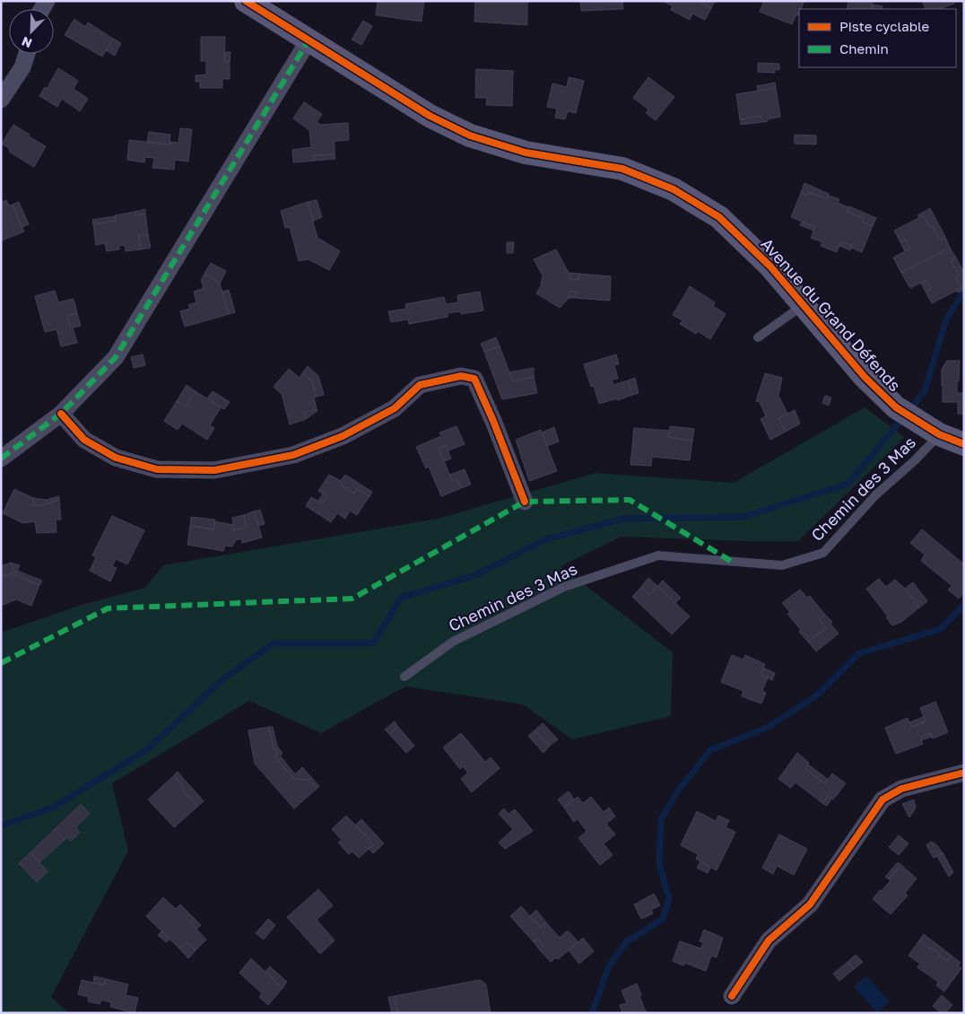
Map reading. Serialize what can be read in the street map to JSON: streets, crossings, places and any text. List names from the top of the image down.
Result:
{
  "streets": {
    "street": ["Avenue du Grand Défends"],
    "lane": ["Chemin des 3 Mas"]
  },
  "crossings": [
    ["Avenue du Grand Défends", "Chemin des 3 Mas"]
  ],
  "legend": ["Piste cyclable", "Chemin"],
  "north": "bottom left"
}
